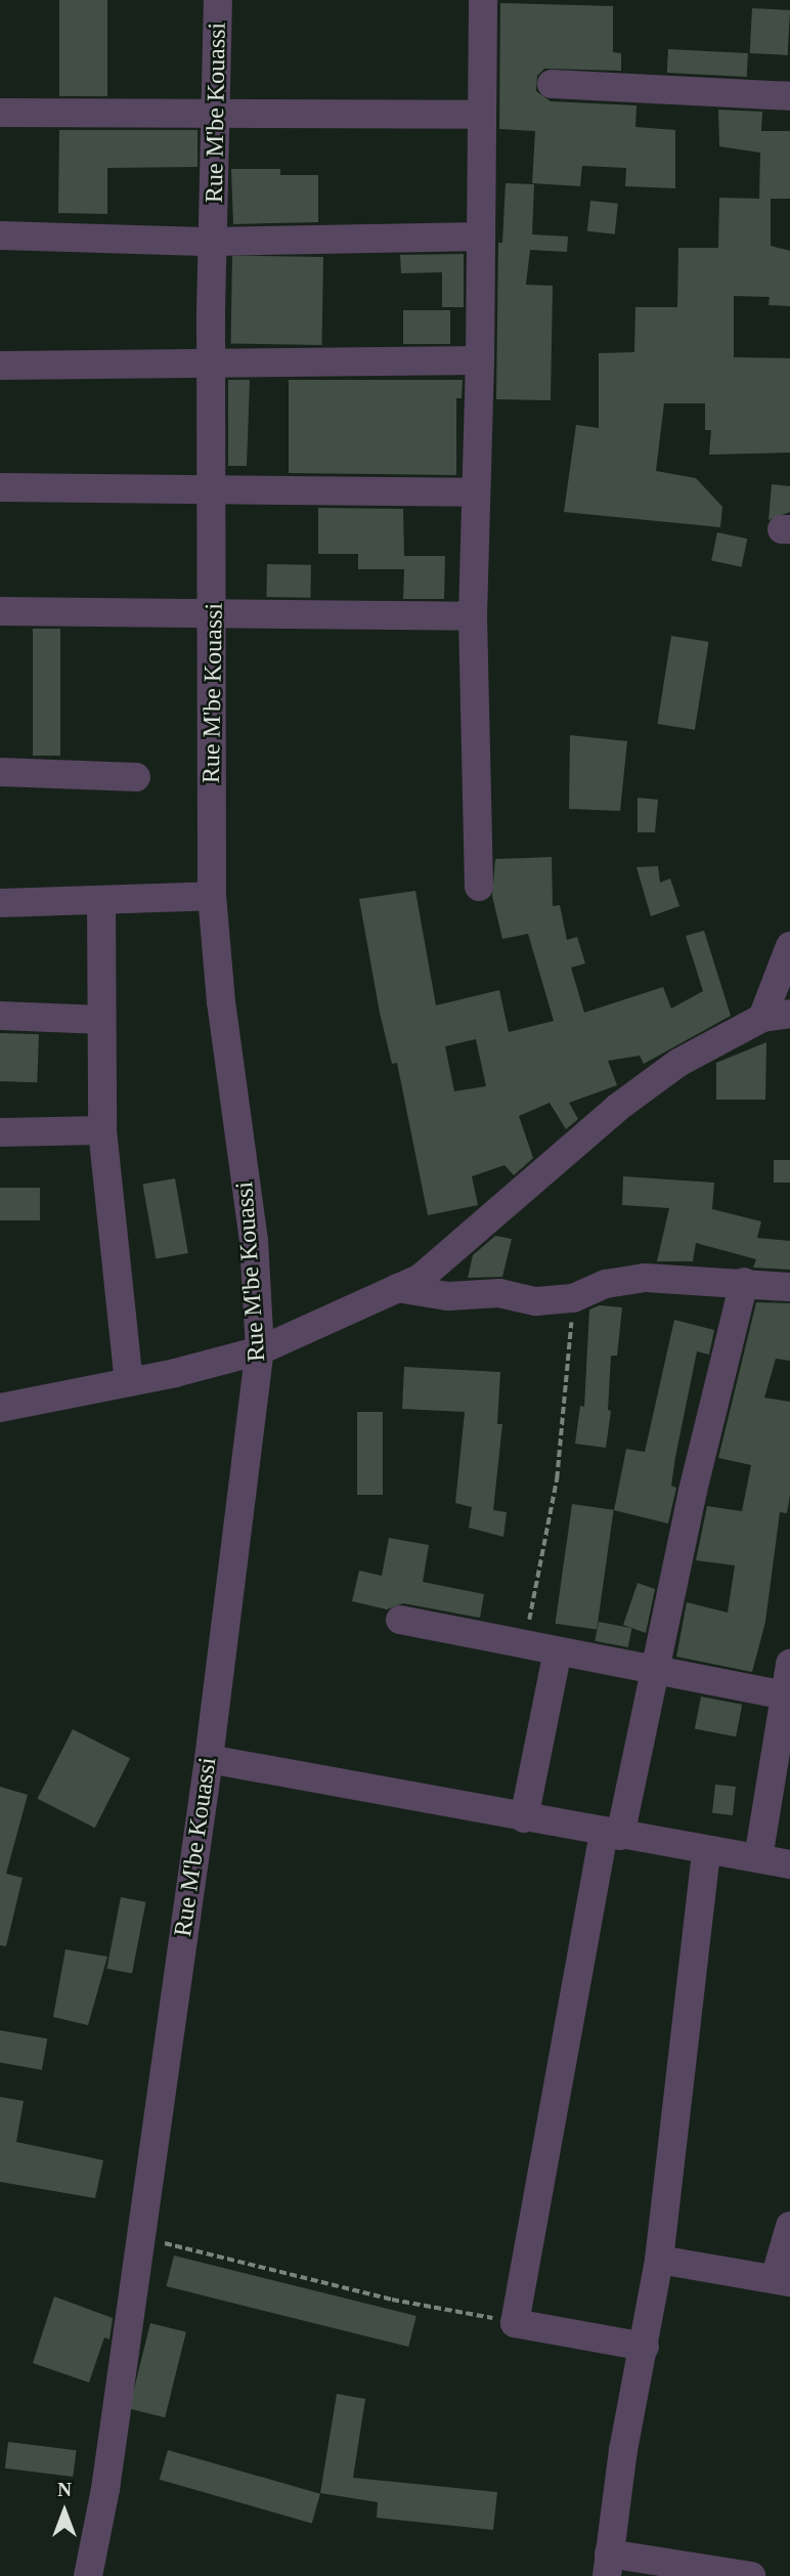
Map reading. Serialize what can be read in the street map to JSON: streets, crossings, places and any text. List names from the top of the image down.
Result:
{
  "streets": {
    "street": ["Rue M'be Kouassi"]
  },
  "north": "top"
}
